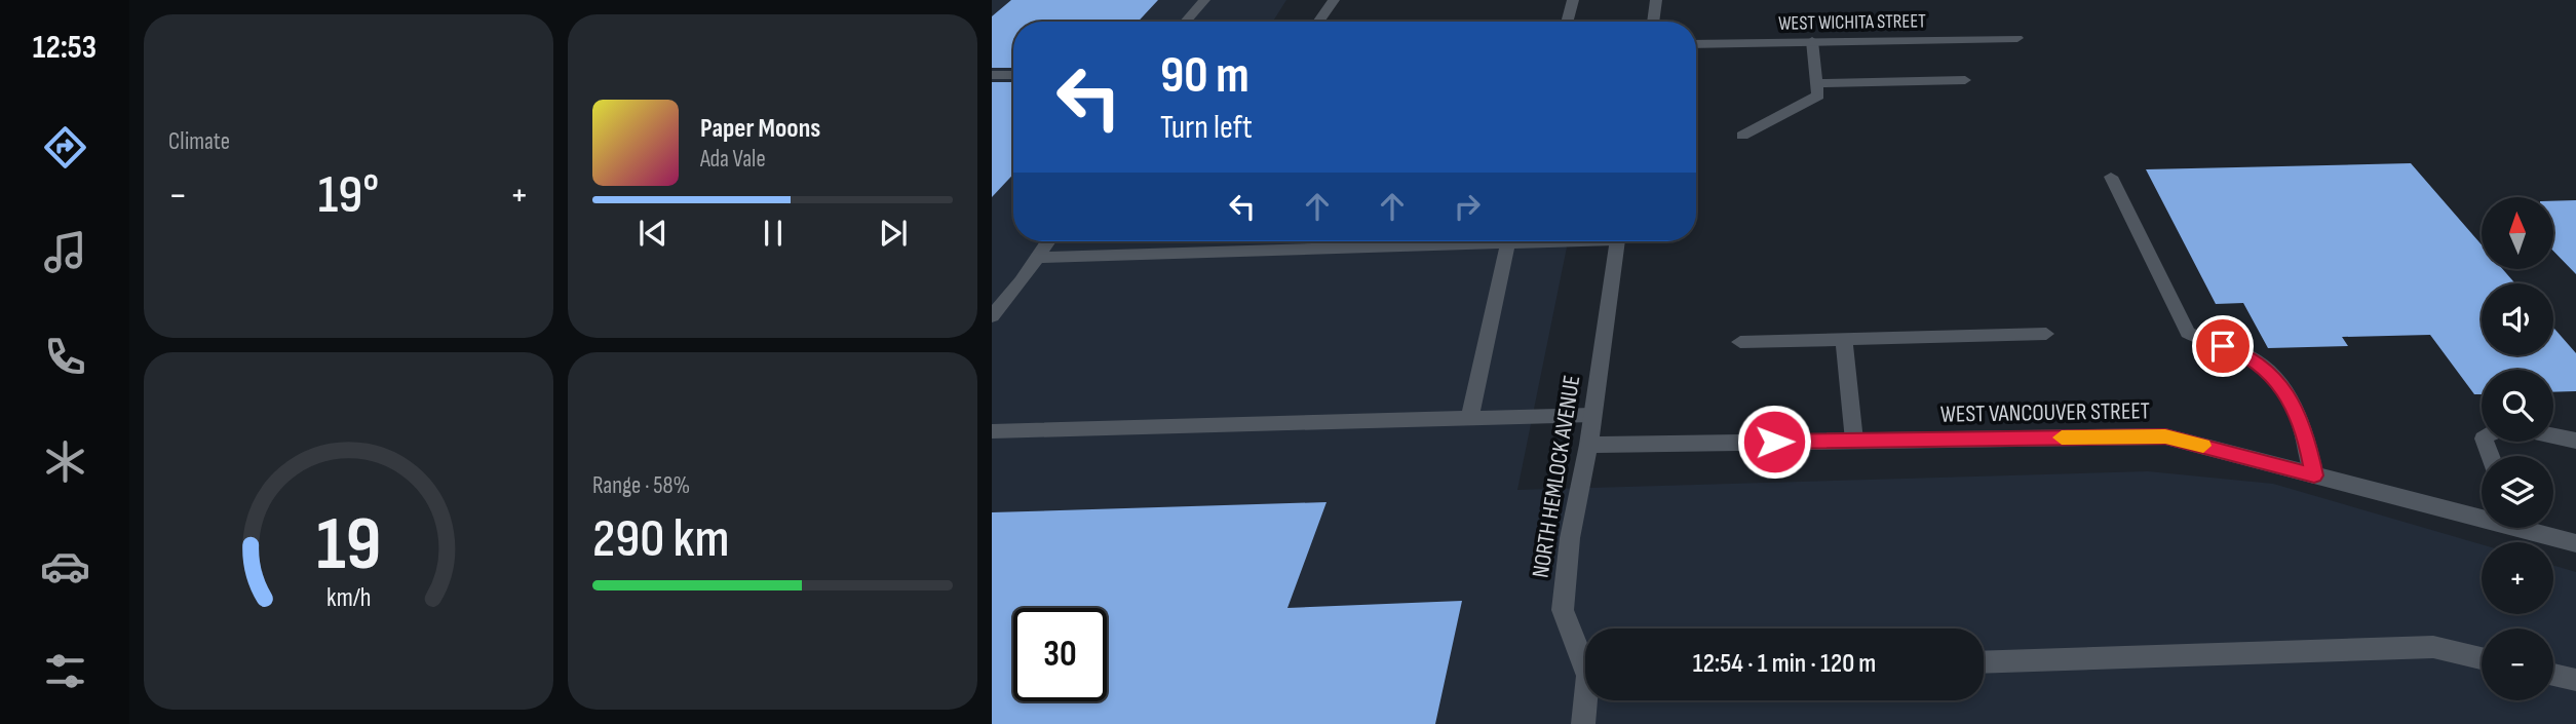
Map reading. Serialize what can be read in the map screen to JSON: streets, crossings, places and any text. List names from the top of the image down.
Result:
{
  "streets": {
    "street": ["WEST WICHITA STREET", "WEST VANCOUVER STREET", "NORTH HEMLOCK AVENUE"]
  },
  "crossings": [
    ["WEST VANCOUVER STREET", "NORTH HEMLOCK AVENUE"]
  ],
  "north": "top",
  "page": {
    "tabs": "12:53",
    "tile": [
      "Climate",
      ["Range · 58%", "290 km"]
    ],
    "turn": ["90 m", "Turn left"],
    "song": ["Paper Moons", "Ada Vale"],
    "heat": ["−", "19°", "+"],
    "map_buttons": ["+", "−"],
    "limit": "30",
    "trip": "12:54 · 1 min · 120 m",
    "gauge": ["19", "km/h"]
  }
}
